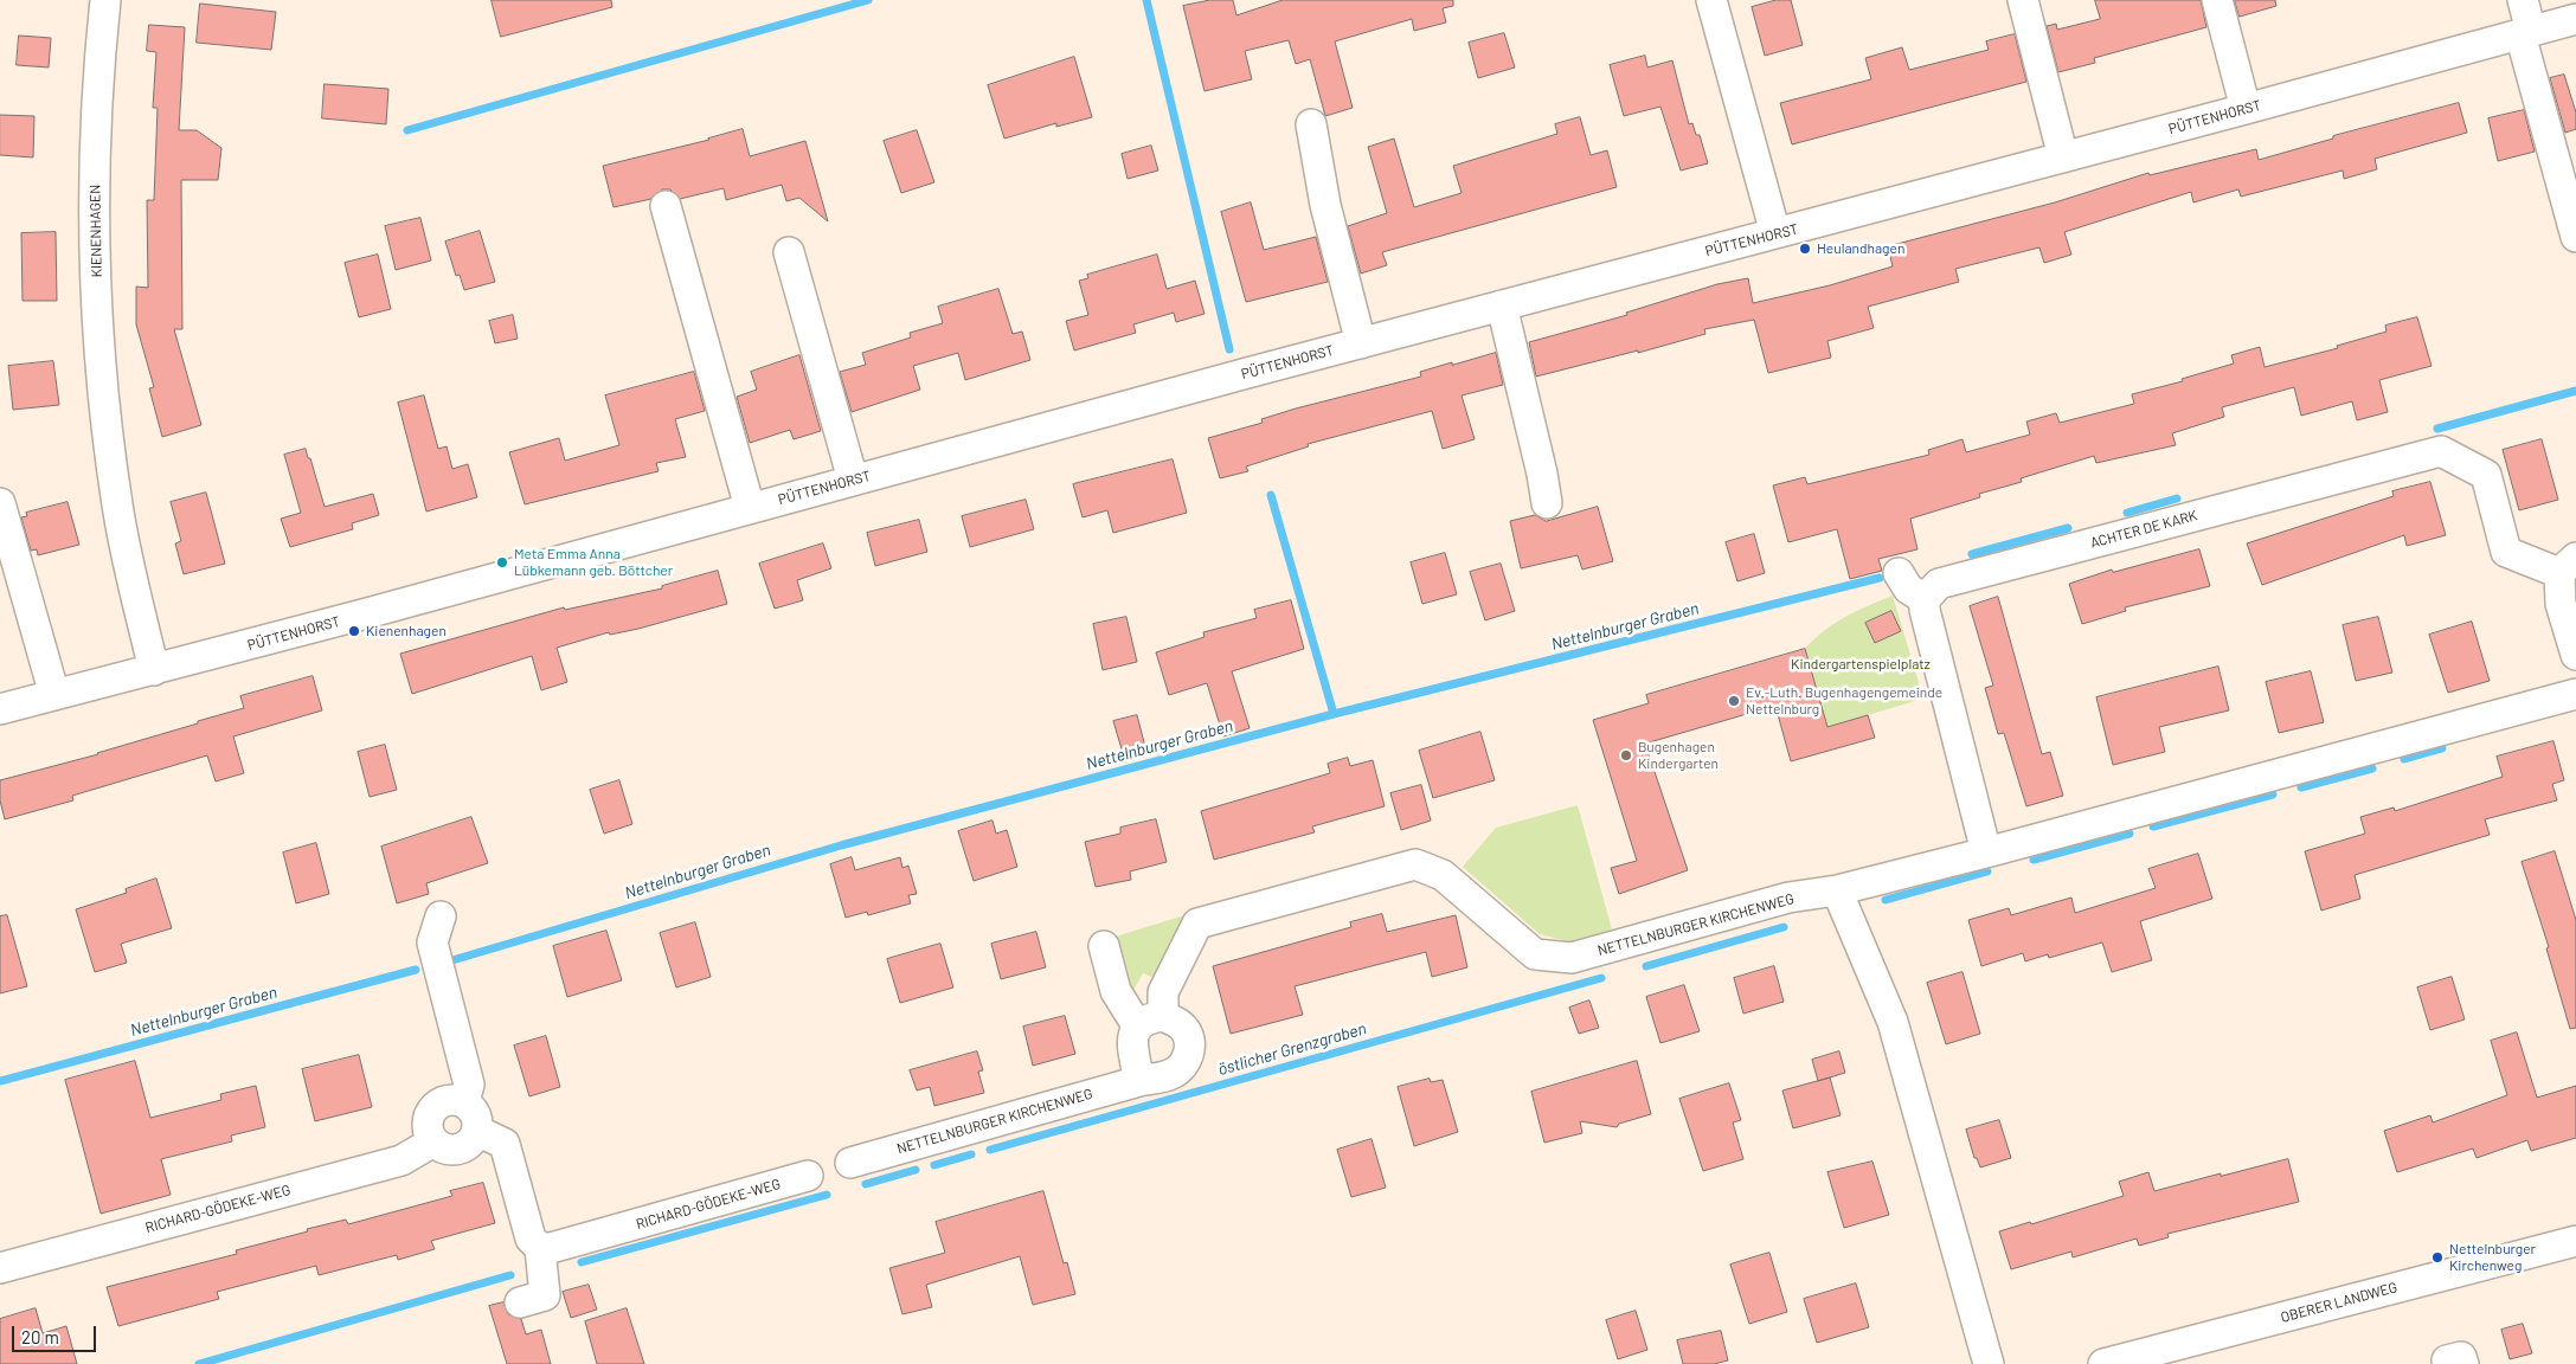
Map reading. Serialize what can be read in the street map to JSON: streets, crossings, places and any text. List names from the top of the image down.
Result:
{
  "streets": {
    "street": [
      "PÜTTENHORST",
      "KIENENHAGEN",
      "ACHTER DE KARK",
      "NETTELNBURGER KIRCHENWEG",
      "RICHARD-GÖDEKE-WEG",
      "OBERER LANDWEG"
    ]
  },
  "crossings": [
    ["PÜTTENHORST", "KIENENHAGEN"]
  ],
  "water": ["Nettelnburger Graben", "östlicher Grenzgraben"],
  "parks": ["Kindergartenspielplatz"],
  "places": [
    "Heulandhagen",
    "Meta Emma Anna Lübkemann geb. Böttcher",
    "Kienenhagen",
    "Ev.-Luth. Bugenhagengemeinde Nettelnburg",
    "Bugenhagen Kindergarten",
    "Nettelnburger Kirchenweg"
  ],
  "scale_bar": "20 m"
}
